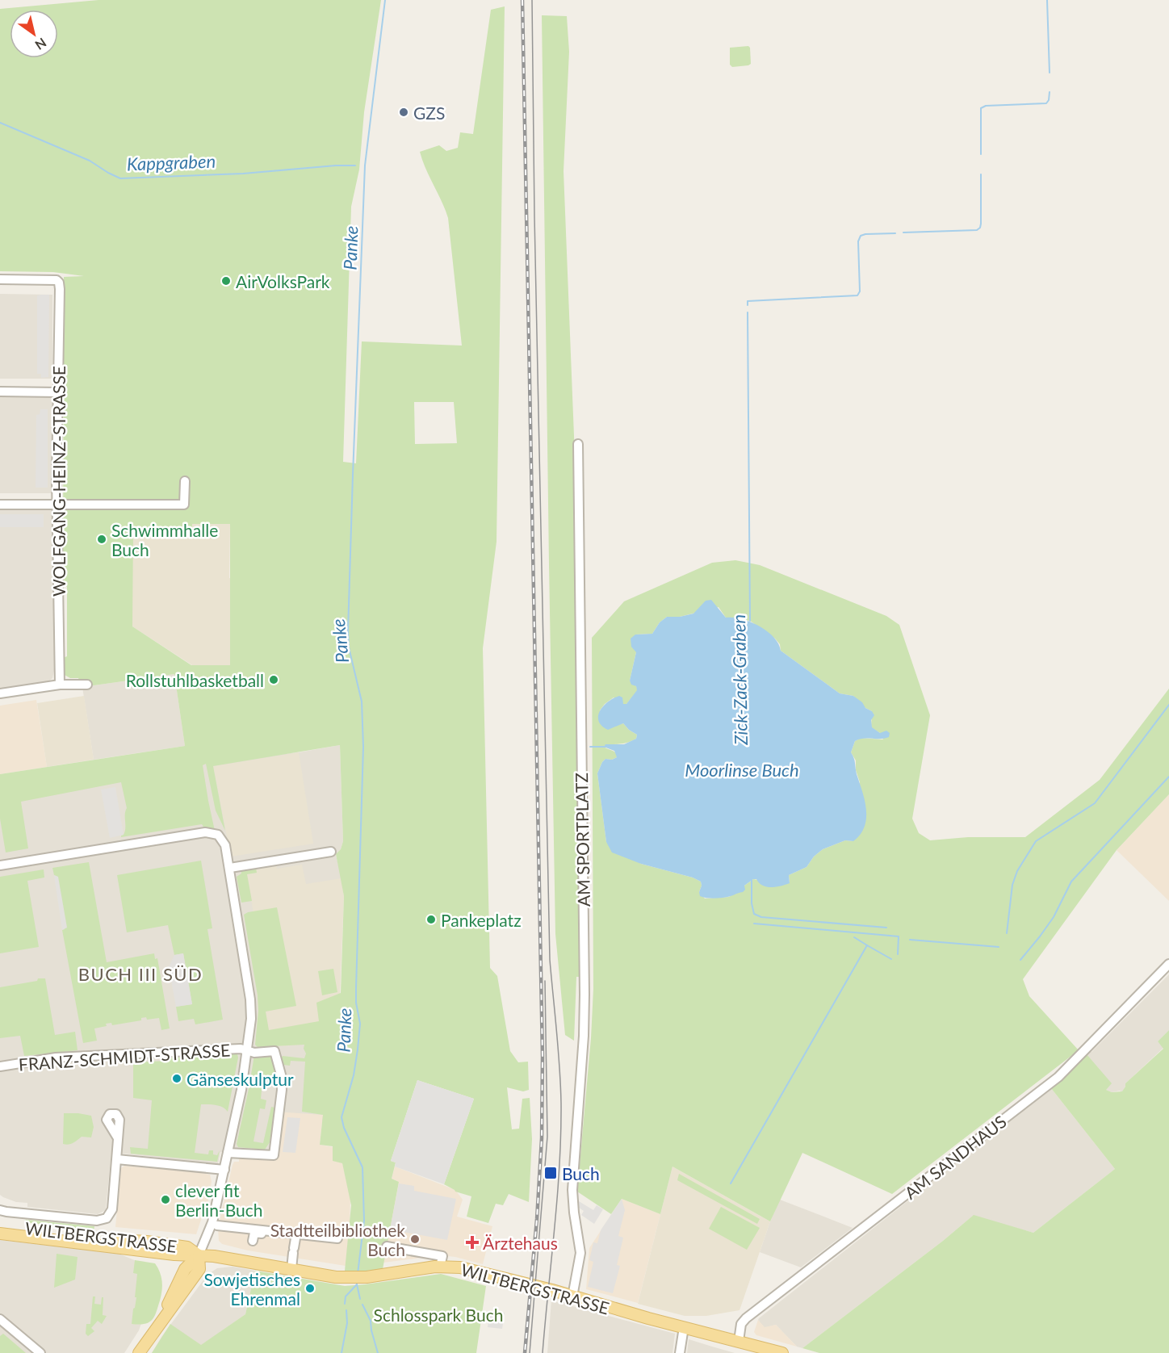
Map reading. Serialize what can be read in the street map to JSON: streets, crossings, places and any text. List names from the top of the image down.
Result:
{
  "streets": {
    "main road": ["WILTBERGSTRASSE"],
    "street": [
      "WOLFGANG-HEINZ-STRASSE",
      "AM SPORTPLATZ",
      "FRANZ-SCHMIDT-STRASSE",
      "AM SANDHAUS"
    ]
  },
  "crossings": [
    ["AM SPORTPLATZ", "WILTBERGSTRASSE"],
    ["AM SANDHAUS", "WILTBERGSTRASSE"]
  ],
  "districts": ["BUCH III SÜD"],
  "water": [
    "Kappgraben",
    "Panke",
    "Zick-Zack-Graben",
    "Moorlinse Buch"
  ],
  "parks": ["Schlosspark Buch"],
  "places": {
    "other": [
      "GZS",
      "AirVolksPark",
      "Schwimmhalle Buch",
      "Rollstuhlbasketball",
      "Pankeplatz",
      "Gänseskulptur",
      "clever fit Berlin-Buch",
      "Stadtteilbibliothek Buch",
      "Sowjetisches Ehrenmal"
    ],
    "transit": ["Buch"],
    "health": ["Ärztehaus"]
  },
  "north": "bottom right"
}
